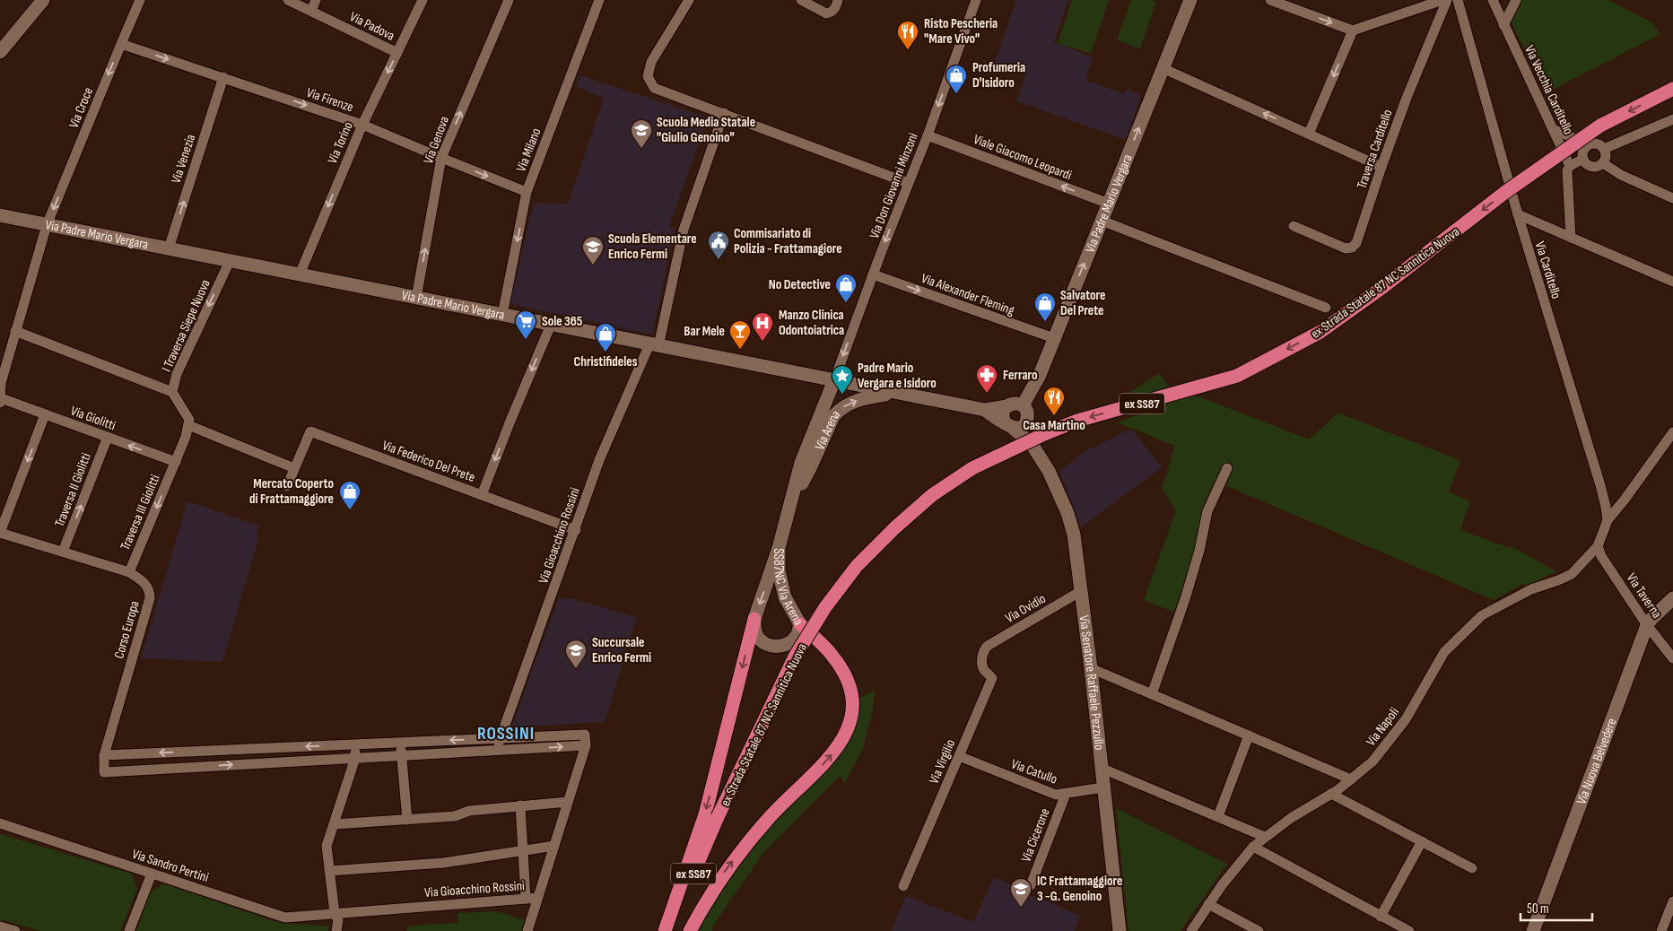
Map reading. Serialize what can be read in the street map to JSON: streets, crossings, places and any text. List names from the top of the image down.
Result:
{
  "streets": {
    "highway": ["ex Strada Statale 87 NC Sannitica Nuova", "ex SS87"],
    "street": [
      "Via Padova",
      "Via Vecchia Carditello",
      "Via Firenze",
      "Via Croce",
      "Via Genova",
      "Via Torino",
      "Traversa Carditello",
      "Via Milano",
      "Viale Giacomo Leopardi",
      "Via Venezia",
      "Via Don Giovanni Minzoni",
      "Via Padre Mario Vergara",
      "Via Carditello",
      "Via Alexander Fleming",
      "I Traversa Siepe Nuova",
      "Via Giolitti",
      "Via Arena",
      "Via Federico Del Prete",
      "Traversa II Giolitti",
      "Traversa III Giolitti",
      "Via Gioacchino Rossini",
      "SS87NC Via Arena",
      "Via Taverna",
      "Via Ovidio",
      "Corso Europa",
      "Via Senatore Raffaele Pezzullo",
      "Via Napoli",
      "Via Nuova Belvedere",
      "Via Virgilio",
      "Via Catullo",
      "Via Cicerone",
      "Via Sandro Pertini"
    ]
  },
  "crossings": [
    ["Via Padova", "Via Torino"],
    ["Via Firenze", "Via Croce"],
    ["Via Firenze", "Via Genova"],
    ["Via Firenze", "Via Torino"],
    ["Via Firenze", "Via Milano"],
    ["Via Firenze", "Via Venezia"],
    ["Via Croce", "Via Padre Mario Vergara"],
    ["Via Croce", "Via Giolitti"],
    ["Via Genova", "Via Padre Mario Vergara"],
    ["Via Torino", "Via Padre Mario Vergara"],
    ["Via Milano", "Via Padre Mario Vergara"],
    ["Viale Giacomo Leopardi", "Via Don Giovanni Minzoni"],
    ["Viale Giacomo Leopardi", "Via Padre Mario Vergara"],
    ["Via Venezia", "Via Padre Mario Vergara"],
    ["Via Don Giovanni Minzoni", "Via Padre Mario Vergara"],
    ["Via Don Giovanni Minzoni", "Via Alexander Fleming"],
    ["Via Don Giovanni Minzoni", "Via Arena"],
    ["Via Padre Mario Vergara", "Via Alexander Fleming"],
    ["Via Padre Mario Vergara", "I Traversa Siepe Nuova"],
    ["Via Padre Mario Vergara", "Via Arena"],
    ["Via Padre Mario Vergara", "Via Gioacchino Rossini"],
    ["Via Padre Mario Vergara", "Via Senatore Raffaele Pezzullo"],
    ["Via Giolitti", "Traversa II Giolitti"],
    ["Via Giolitti", "Traversa III Giolitti"],
    ["Via Arena", "SS87NC Via Arena"],
    ["Via Federico Del Prete", "Via Gioacchino Rossini"],
    ["Traversa II Giolitti", "Corso Europa"],
    ["Traversa III Giolitti", "Corso Europa"],
    ["Via Gioacchino Rossini", "Via Sandro Pertini"],
    ["Via Taverna", "Via Napoli"],
    ["Via Taverna", "Via Nuova Belvedere"],
    ["Via Ovidio", "Via Senatore Raffaele Pezzullo"],
    ["Via Ovidio", "Via Virgilio"],
    ["Via Senatore Raffaele Pezzullo", "Via Catullo"],
    ["Via Virgilio", "Via Catullo"],
    ["Via Catullo", "Via Cicerone"]
  ],
  "one_way": [
    "Via Firenze",
    "Via Croce",
    "Via Genova",
    "Via Torino",
    "Via Milano",
    "Viale Giacomo Leopardi",
    "Via Venezia",
    "Via Don Giovanni Minzoni",
    "ex Strada Statale 87 NC Sannitica Nuova",
    "Via Alexander Fleming",
    "I Traversa Siepe Nuova",
    "Traversa III Giolitti"
  ],
  "districts": ["ROSSINI"],
  "places": {
    "restaurant": ["Risto Pescheria \"Mare Vivo\"", "Casa Martino"],
    "shop": [
      "Profumeria D'Isidoro",
      "No Detective",
      "Salvatore Del Prete",
      "Christifideles",
      "Mercato Coperto di Frattamaggiore"
    ],
    "school or university": [
      "Scuola Media Statale \"Giulio Genoino\"",
      "Scuola Elementare Enrico Fermi",
      "Succursale Enrico Fermi",
      "IC Frattamaggiore 3 -G. Genoino"
    ],
    "public building": ["Commisariato di Polizia - Frattamagiore"],
    "supermarket": ["Sole 365"],
    "hospital": ["Manzo Clinica Odontoiatrica"],
    "bar": ["Bar Mele"],
    "pharmacy": ["Ferraro"],
    "place": ["Padre Mario Vergara e Isidoro"]
  },
  "scale_bar": "50 m"
}
